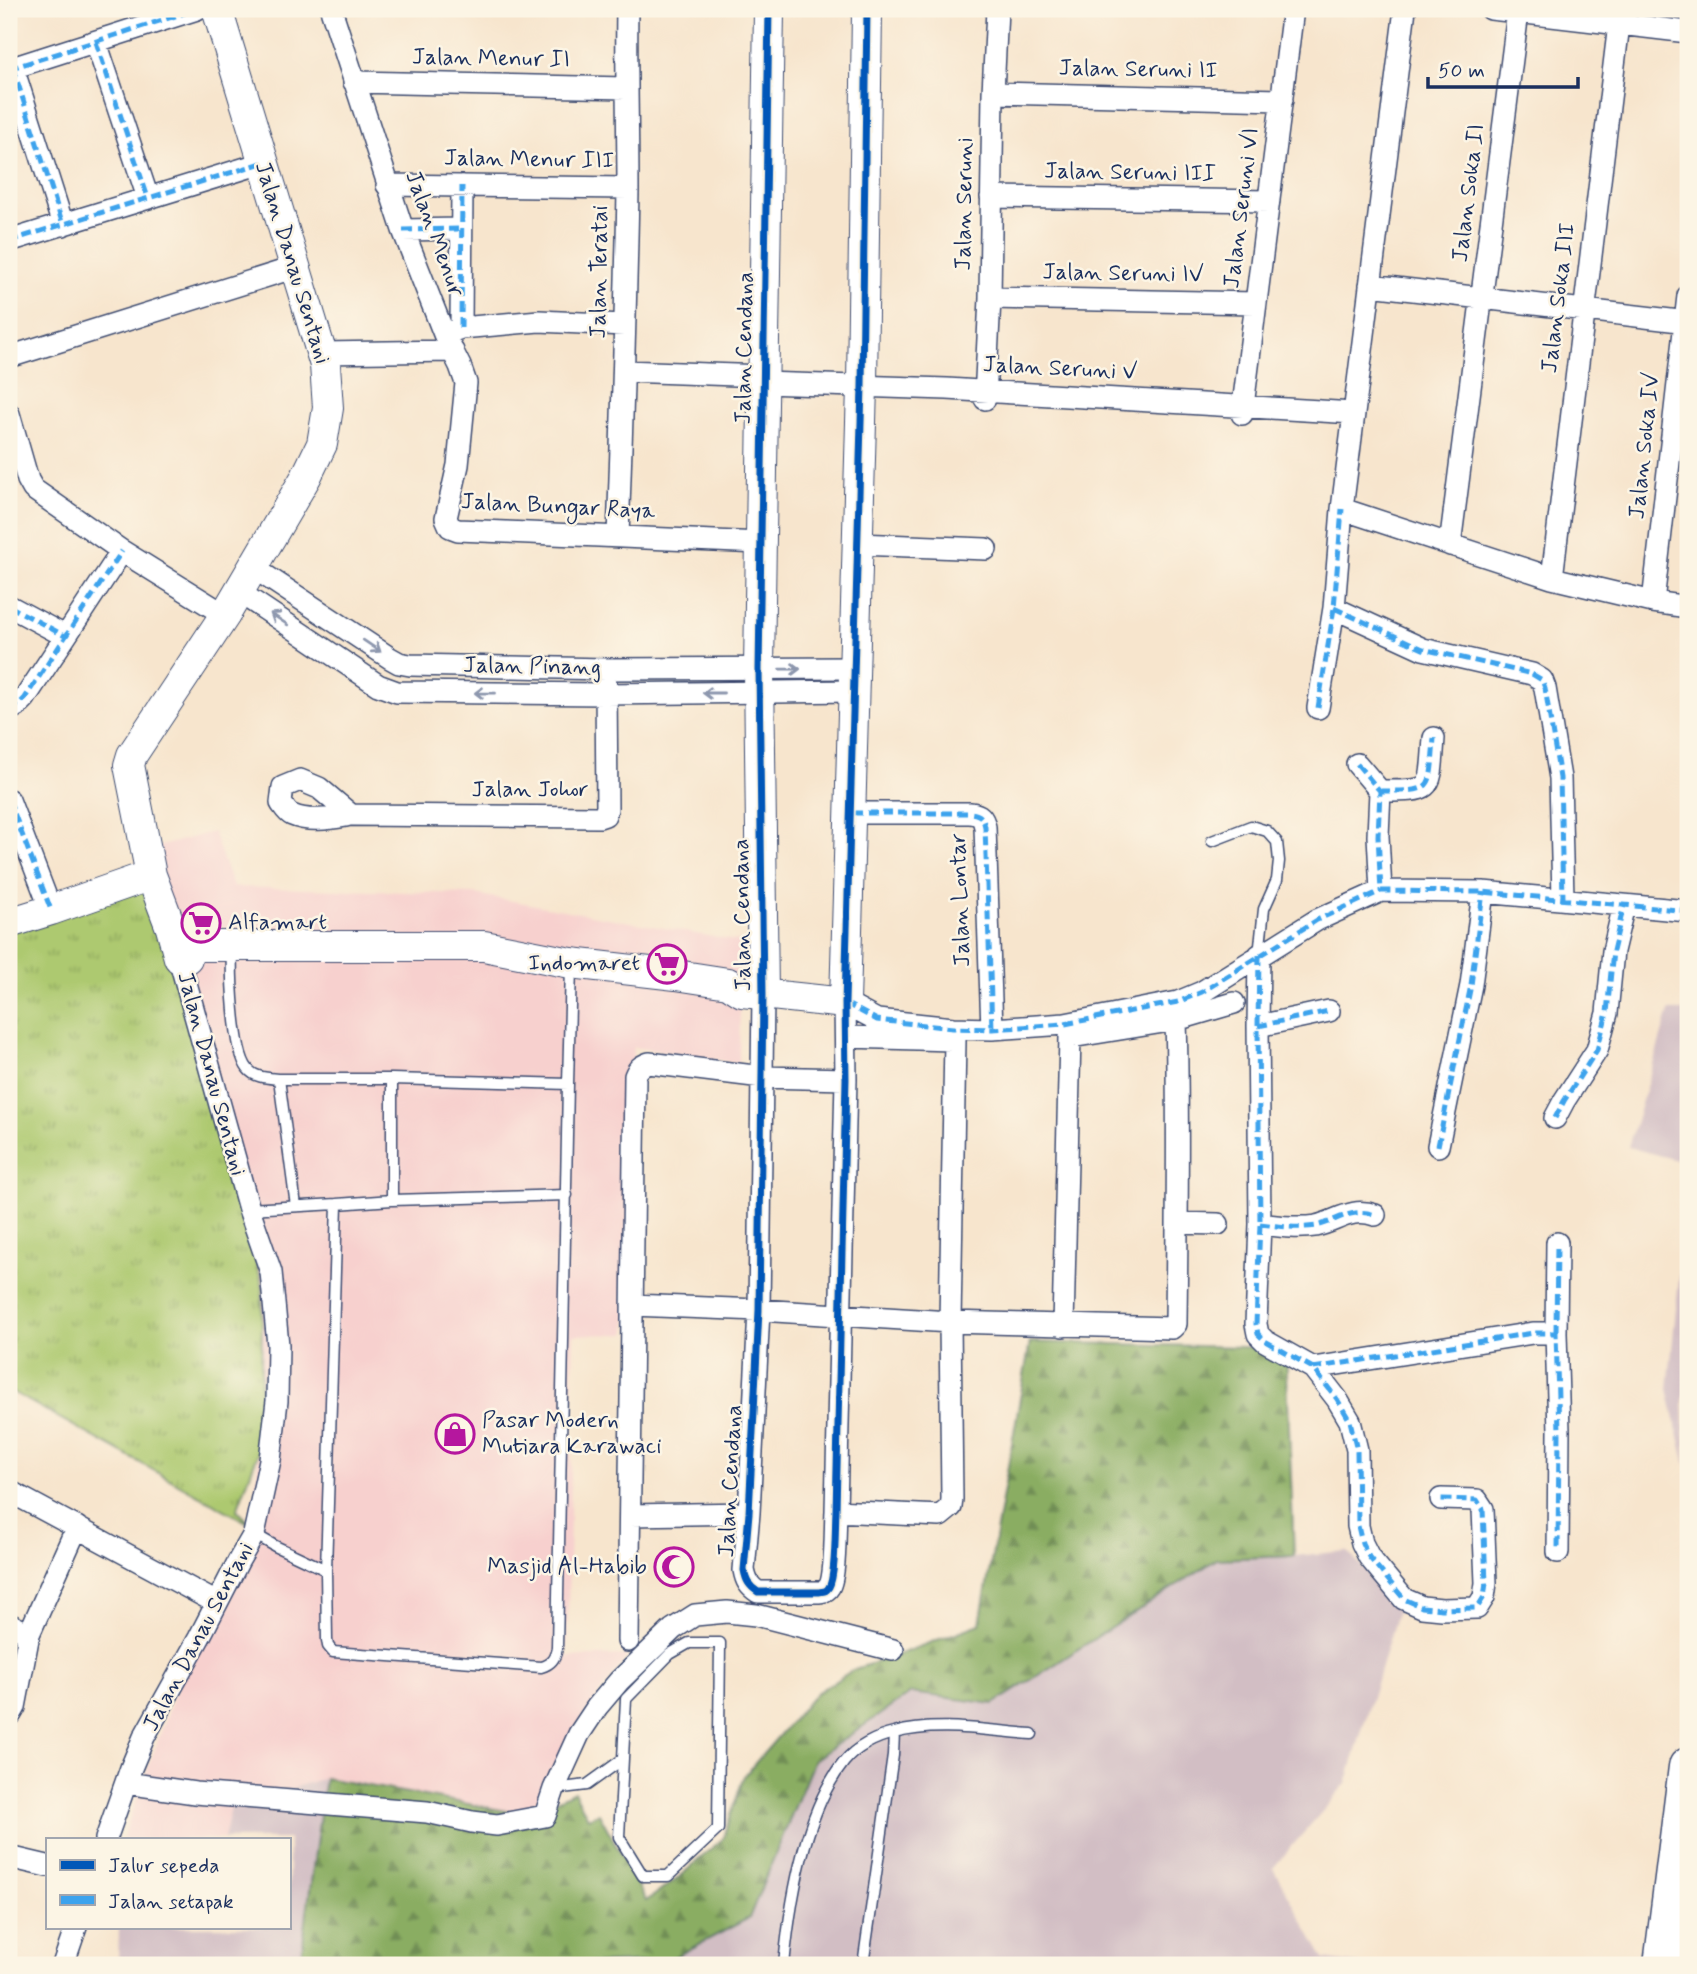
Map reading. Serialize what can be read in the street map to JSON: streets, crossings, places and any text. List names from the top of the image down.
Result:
{
  "streets": {
    "street": [
      "Jalan Menur II",
      "Jalan Seruni II",
      "Jalan Menur III",
      "Jalan Seruni III",
      "Jalan Soka II",
      "Jalan Seruni",
      "Jalan Seruni VI",
      "Jalan Menur",
      "Jalan Danau Sentani",
      "Jalan Teratai",
      "Jalan Seruni IV",
      "Jalan Soka III",
      "Jalan Cendana",
      "Jalan Seruni V",
      "Jalan Soka IV",
      "Jalan Bungar Raya",
      "Jalan Pinang",
      "Jalan Johor",
      "Jalan Lontar"
    ]
  },
  "crossings": [
    ["Jalan Menur II", "Jalan Menur"],
    ["Jalan Menur II", "Jalan Teratai"],
    ["Jalan Seruni II", "Jalan Seruni"],
    ["Jalan Seruni II", "Jalan Seruni VI"],
    ["Jalan Menur III", "Jalan Menur"],
    ["Jalan Menur III", "Jalan Teratai"],
    ["Jalan Seruni III", "Jalan Seruni"],
    ["Jalan Seruni III", "Jalan Seruni VI"],
    ["Jalan Soka II", "Jalan Soka III"],
    ["Jalan Soka II", "Jalan Soka IV"],
    ["Jalan Seruni", "Jalan Seruni IV"],
    ["Jalan Seruni", "Jalan Seruni V"],
    ["Jalan Seruni VI", "Jalan Seruni IV"],
    ["Jalan Seruni VI", "Jalan Seruni V"],
    ["Jalan Menur", "Jalan Bungar Raya"],
    ["Jalan Danau Sentani", "Jalan Pinang"],
    ["Jalan Teratai", "Jalan Seruni V"],
    ["Jalan Teratai", "Jalan Bungar Raya"],
    ["Jalan Cendana", "Jalan Seruni V"],
    ["Jalan Cendana", "Jalan Bungar Raya"],
    ["Jalan Cendana", "Jalan Pinang"],
    ["Jalan Cendana", "Jalan Lontar"],
    ["Jalan Pinang", "Jalan Johor"]
  ],
  "places": {
    "supermarket": ["Alfamart", "Indomaret"],
    "shop": ["Pasar Modern Mutiara Karawaci"],
    "mosque": ["Masjid Al-Habib"]
  },
  "legend": ["Jalur sepeda", "Jalan setapak"],
  "scale_bar": "50 m"
}
